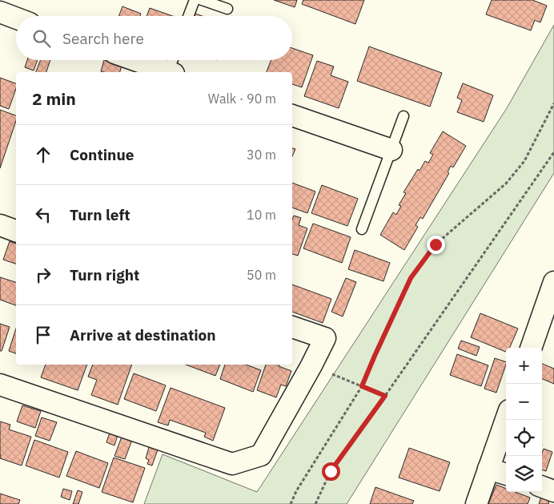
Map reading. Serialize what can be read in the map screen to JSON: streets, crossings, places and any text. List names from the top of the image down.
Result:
{
  "page": {
    "search": "Search here",
    "heading": ["2 min", "Walk · 90 m"],
    "list": [
      ["Continue", "30 m"],
      ["Turn left", "10 m"],
      ["Turn right", "50 m"],
      "Arrive at destination"
    ],
    "map_buttons": ["+", "−"]
  }
}
